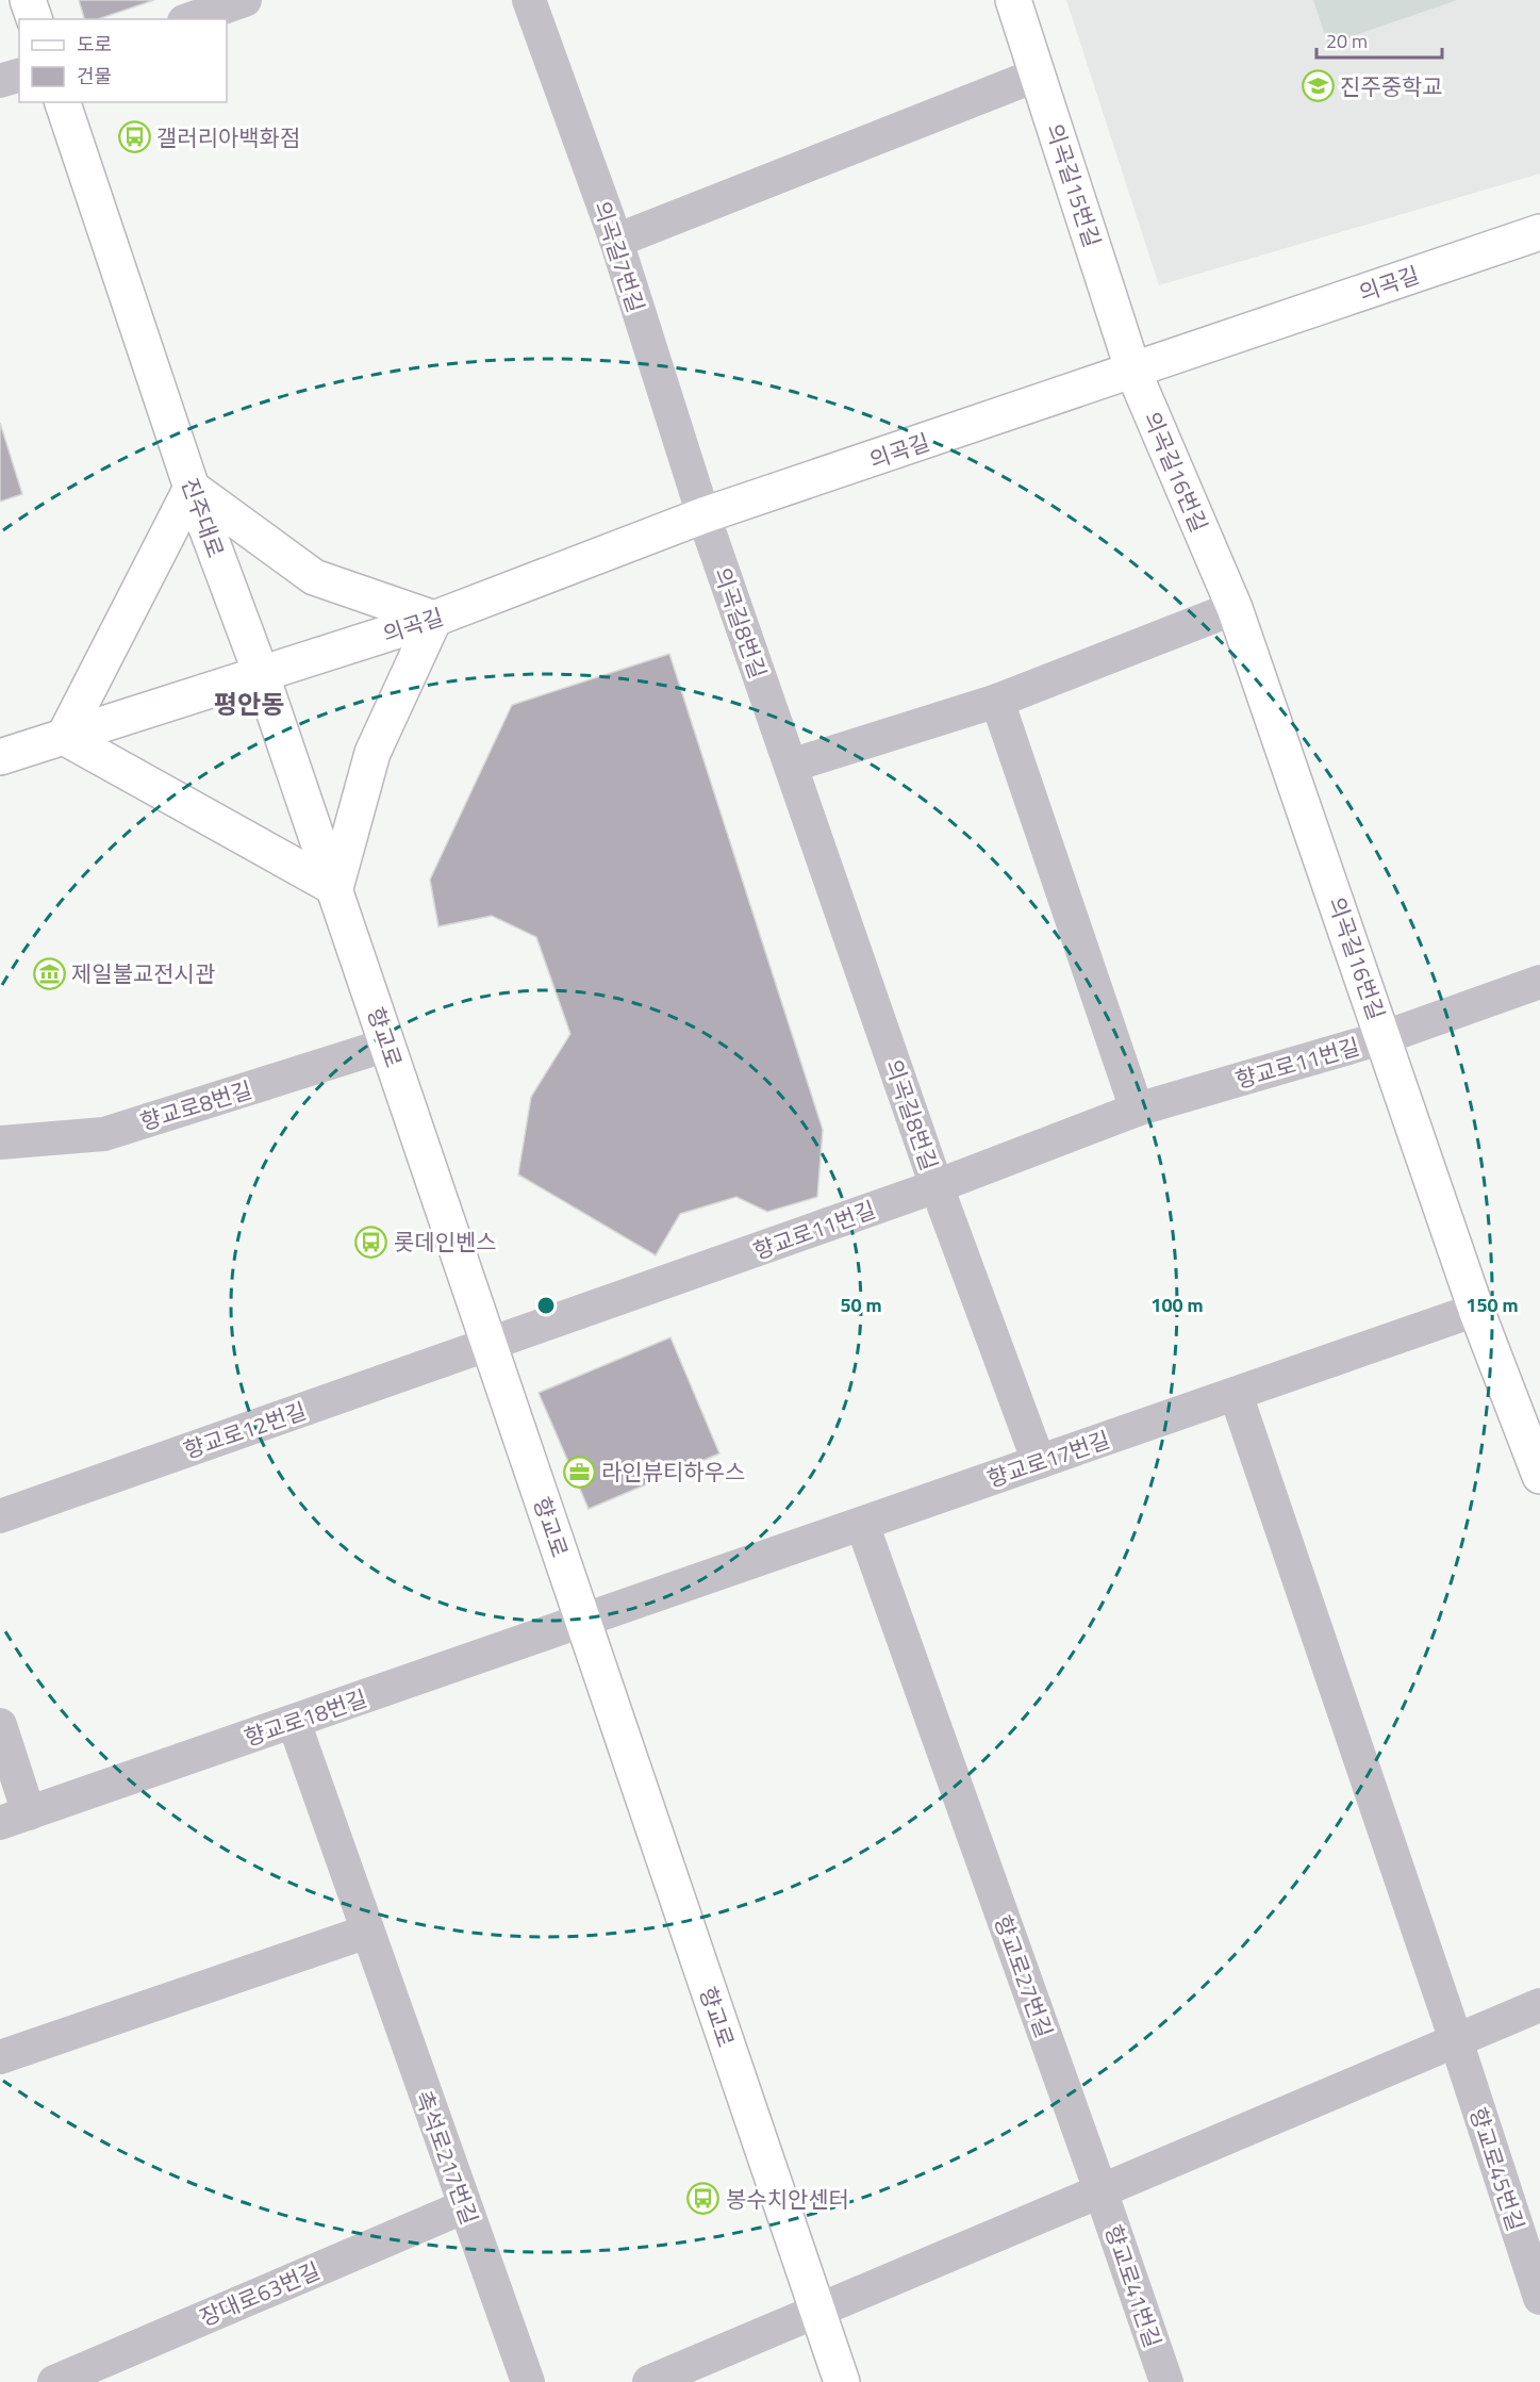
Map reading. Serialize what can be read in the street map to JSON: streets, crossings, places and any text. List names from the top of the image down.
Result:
{
  "streets": {
    "street": [
      "의곡길15번길",
      "의곡길7번길",
      "의곡길",
      "의곡길16번길",
      "진주대로",
      "의곡길8번길",
      "향교로",
      "향교로11번길",
      "향교로8번길",
      "향교로12번길",
      "향교로17번길",
      "향교로18번길",
      "향교로27번길",
      "촉석로217번길",
      "향교로45번길",
      "향교로41번길",
      "장대로63번길"
    ]
  },
  "crossings": [
    ["의곡길15번길", "의곡길"],
    ["의곡길15번길", "의곡길16번길"],
    ["의곡길7번길", "의곡길"],
    ["의곡길7번길", "의곡길8번길"],
    ["의곡길", "의곡길16번길"],
    ["의곡길", "진주대로"],
    ["의곡길", "의곡길8번길"],
    ["의곡길", "향교로"],
    ["의곡길16번길", "향교로11번길"],
    ["의곡길16번길", "향교로17번길"],
    ["진주대로", "향교로"],
    ["의곡길8번길", "향교로11번길"],
    ["의곡길8번길", "향교로17번길"],
    ["향교로", "향교로11번길"],
    ["향교로", "향교로8번길"],
    ["향교로", "향교로12번길"],
    ["향교로", "향교로17번길"],
    ["향교로", "향교로18번길"],
    ["향교로11번길", "향교로12번길"],
    ["향교로17번길", "향교로18번길"],
    ["향교로17번길", "향교로27번길"],
    ["향교로18번길", "촉석로217번길"],
    ["향교로27번길", "향교로41번길"],
    ["촉석로217번길", "장대로63번길"]
  ],
  "districts": ["평안동"],
  "places": {
    "school or university": ["진주중학교"],
    "bus stop": ["갤러리아백화점", "롯데인벤스", "봉수치안센터"],
    "museum": ["제일불교전시관"],
    "office": ["라인뷰티하우스"]
  },
  "legend": ["도로", "건물"],
  "scale_bar": "20 m",
  "rings": ["50 m", "100 m", "150 m"]
}
